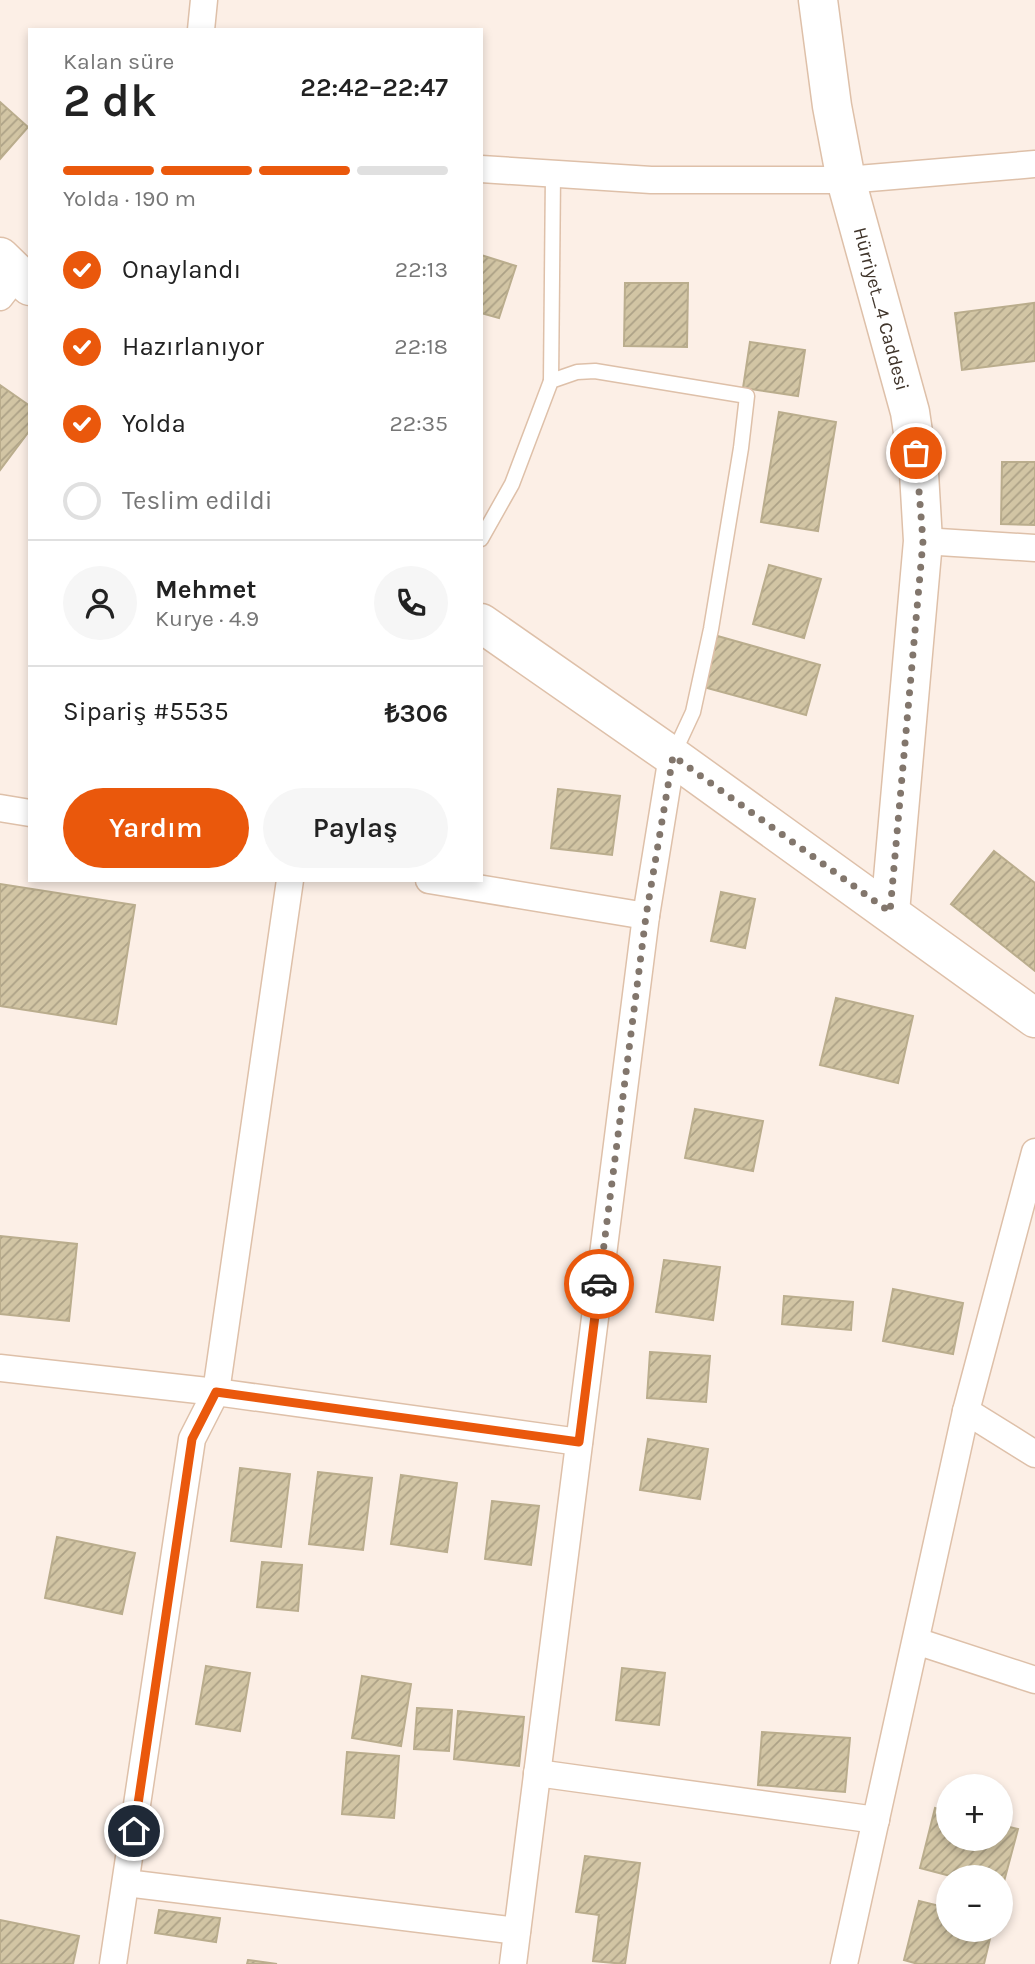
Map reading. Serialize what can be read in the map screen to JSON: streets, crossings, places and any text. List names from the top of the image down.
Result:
{
  "streets": {
    "street": ["Hürriyet_4 Caddesi"]
  },
  "page": {
    "heading": ["2 dk", "Kalan süre", "22:42–22:47"],
    "panel": [
      "Mehmet",
      "Kurye · 4.9",
      "Sipariş #5535",
      "₺306"
    ],
    "bar": "Yolda · 190 m",
    "list": [
      ["Onaylandı", "22:13"],
      ["Hazırlanıyor", "22:18"],
      ["Yolda", "22:35"],
      "Teslim edildi"
    ],
    "buttons": ["Yardım", "Paylaş"],
    "map_buttons": ["+", "−"]
  }
}
